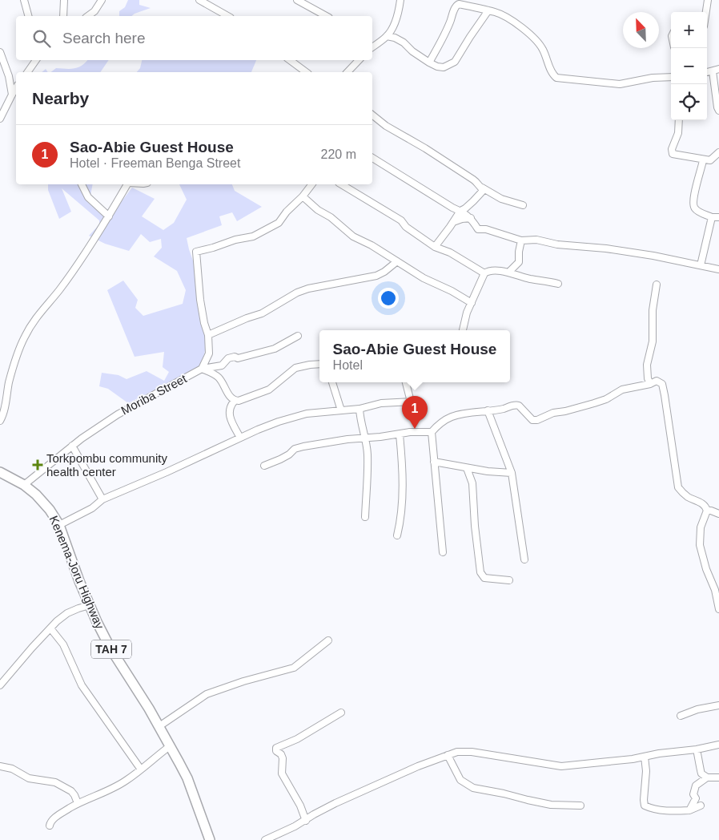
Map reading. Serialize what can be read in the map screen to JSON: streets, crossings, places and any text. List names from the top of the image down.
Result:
{
  "streets": {
    "highway": ["Kenema-Joru Highway", "TAH 7"],
    "street": ["Moriba Street"]
  },
  "crossings": [
    ["Moriba Street", "Kenema-Joru Highway"]
  ],
  "places": {
    "health": ["Torkpombu community health center"]
  },
  "north": "top left",
  "page": {
    "map_buttons": ["+", "−"],
    "search": "Search here",
    "heading": "Nearby",
    "list": [
      {
        "mark": "1",
        "name": "Sao-Abie Guest House",
        "note": "Hotel · Freeman Benga Street",
        "value": "220 m"
      }
    ],
    "popup": ["Sao-Abie Guest House", "Hotel"],
    "pins": "1"
  }
}
